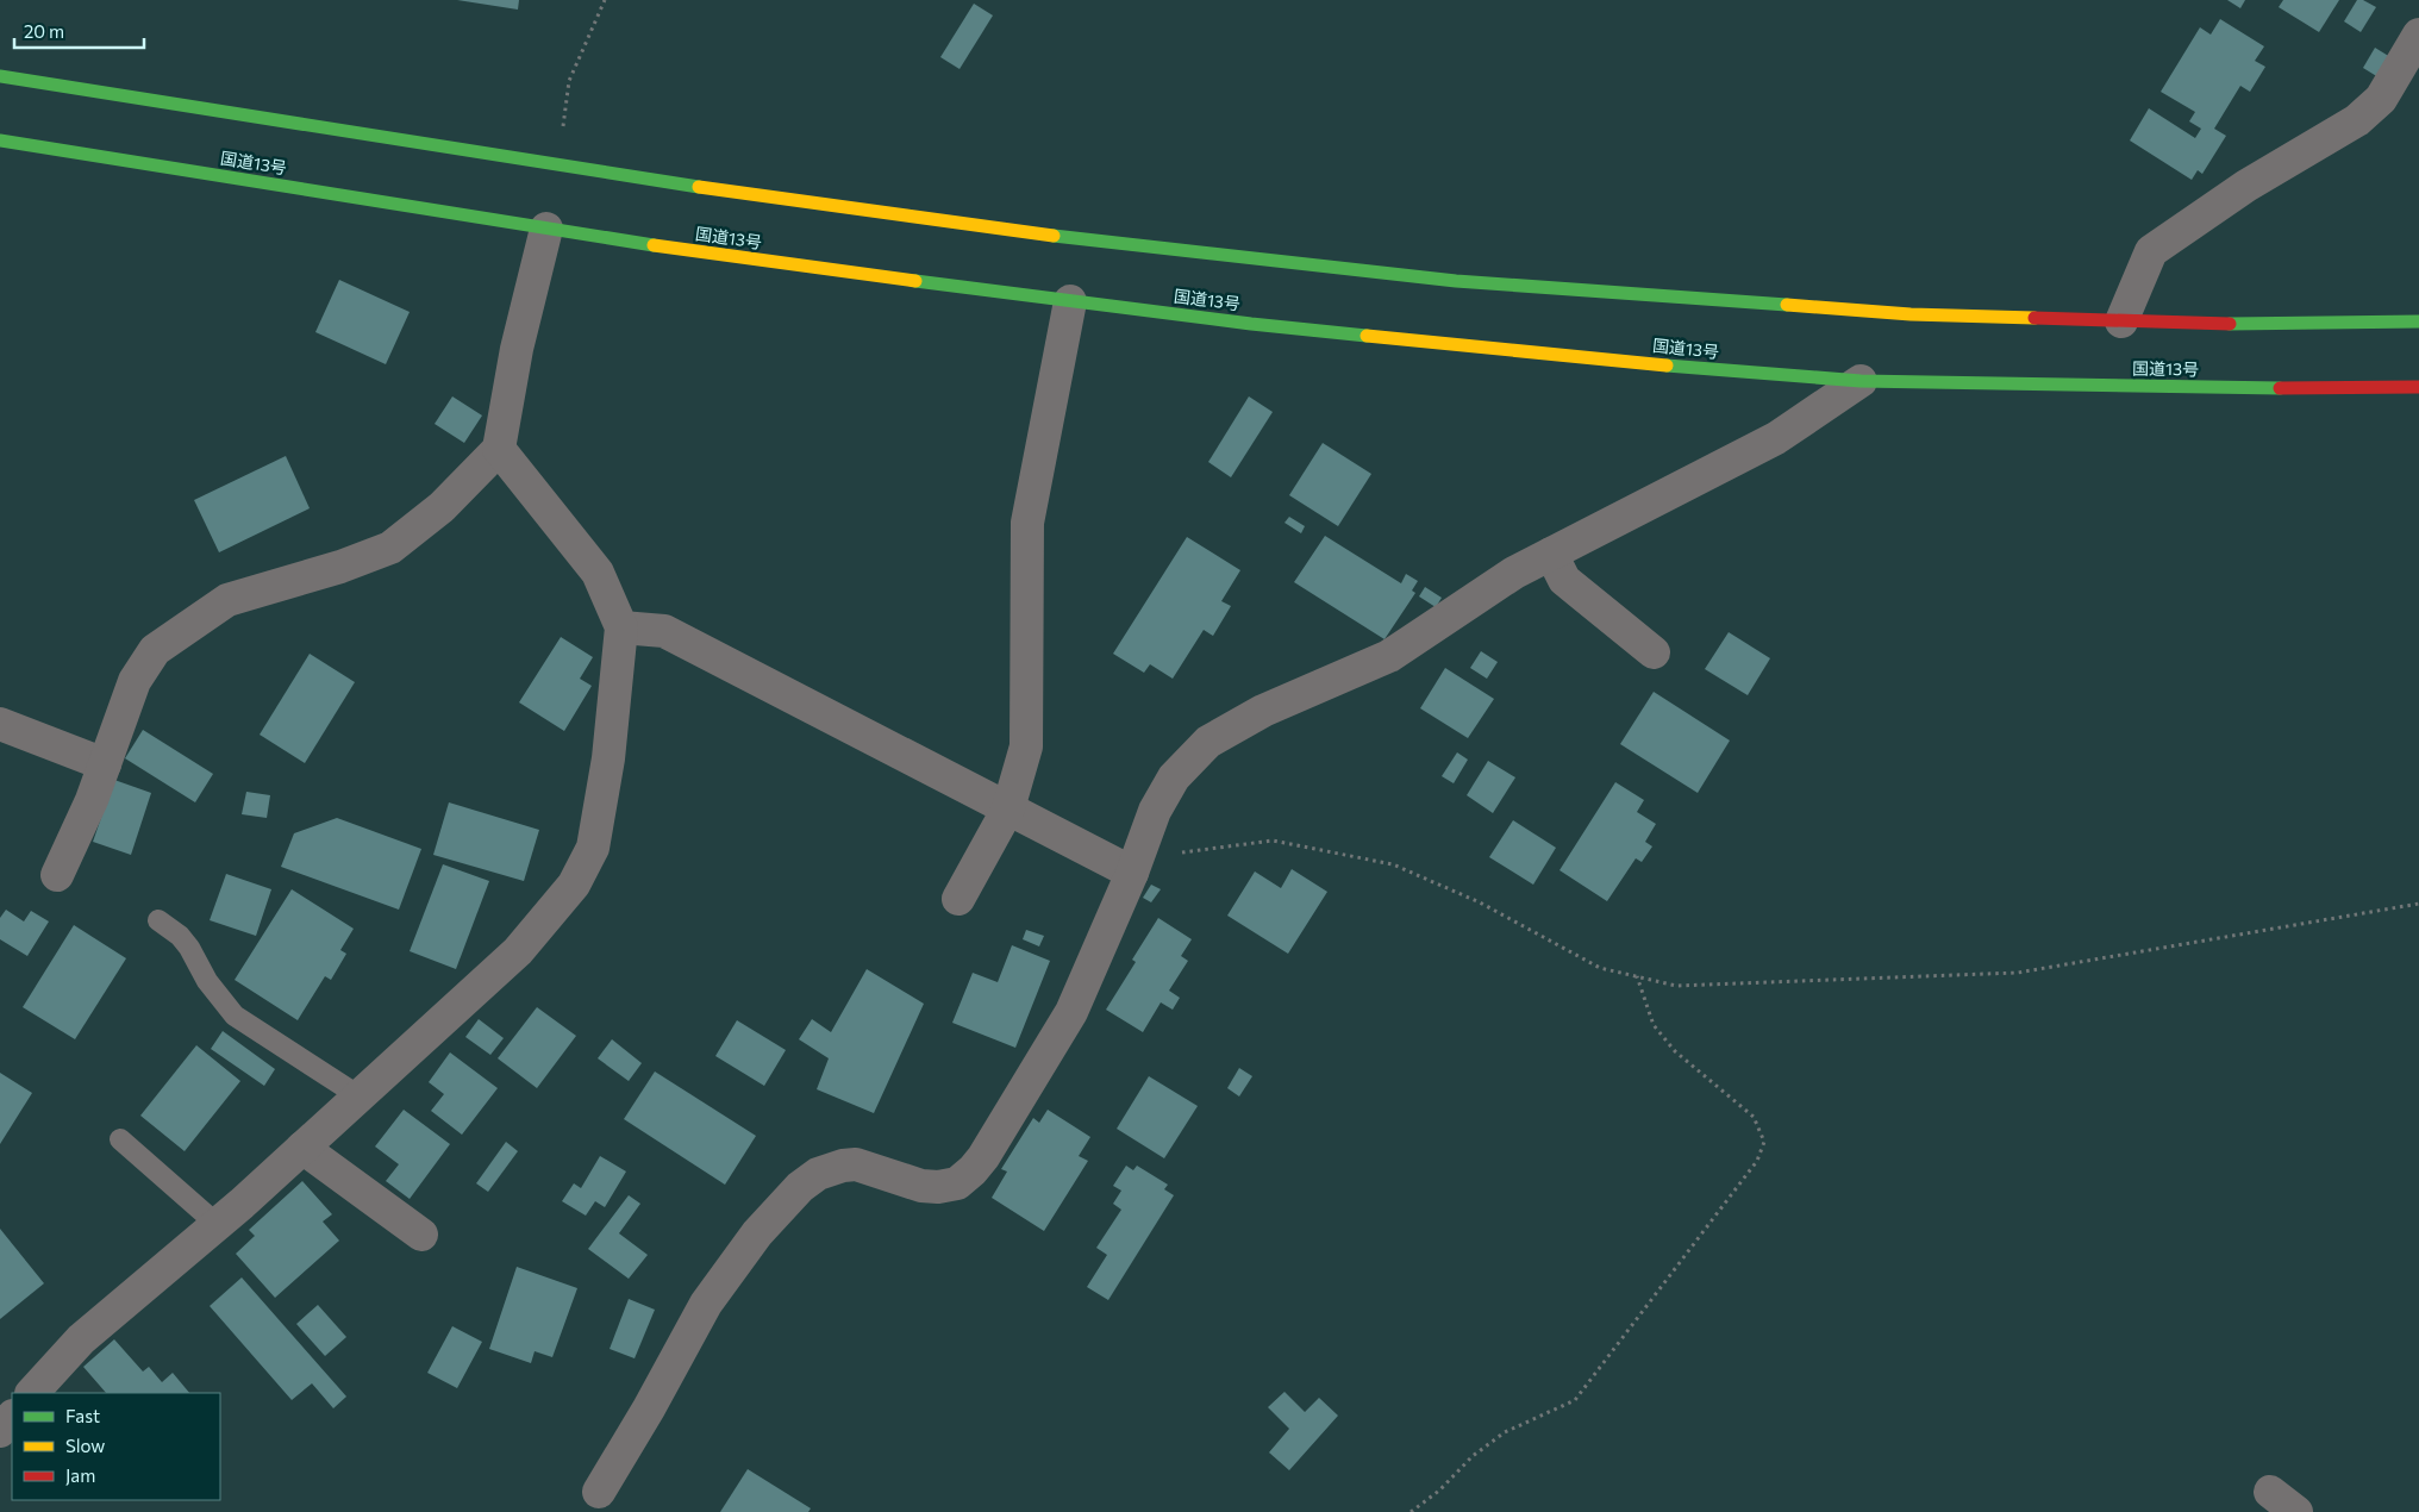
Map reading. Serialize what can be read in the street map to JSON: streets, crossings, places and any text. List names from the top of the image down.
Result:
{
  "streets": {
    "highway": ["国道13号"]
  },
  "legend": ["Fast", "Slow", "Jam"],
  "scale_bar": "20 m"
}
